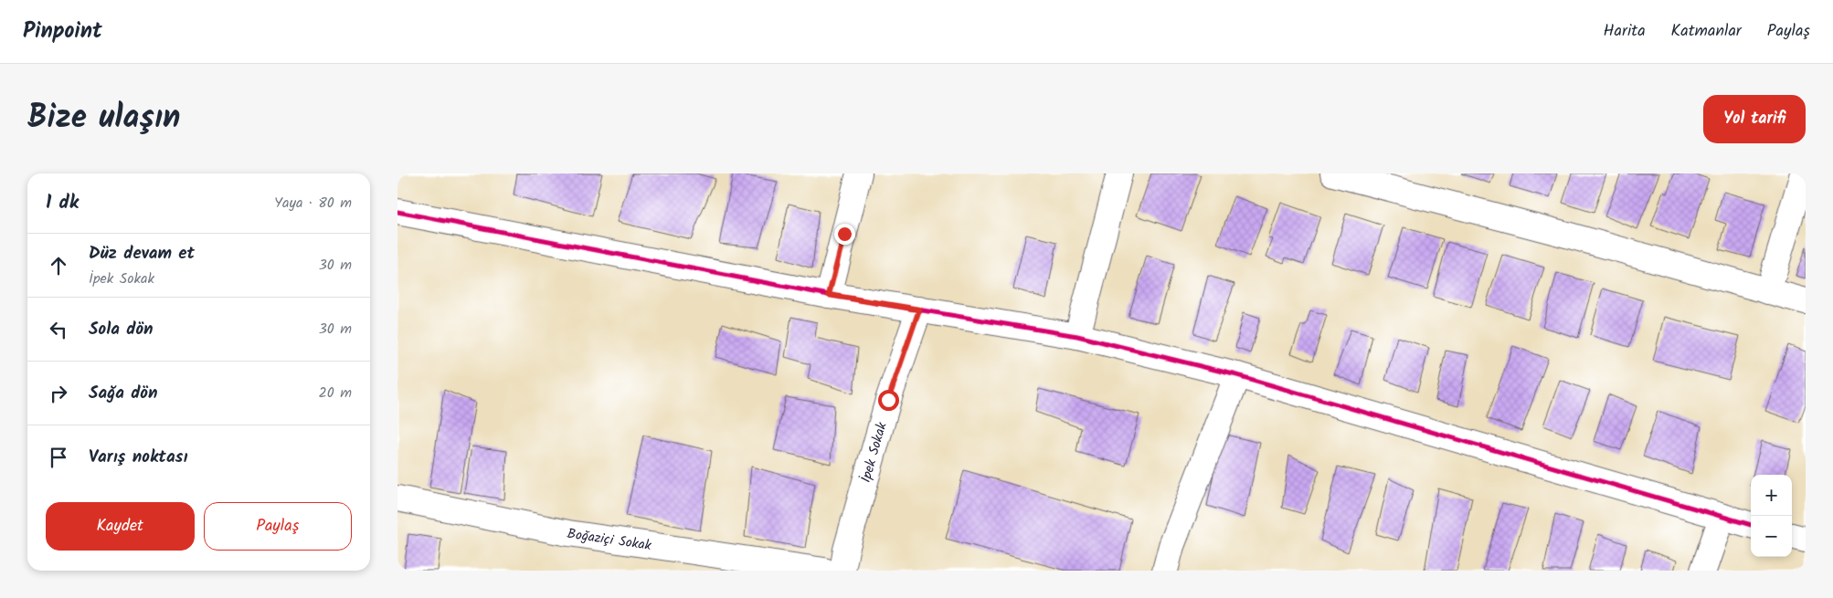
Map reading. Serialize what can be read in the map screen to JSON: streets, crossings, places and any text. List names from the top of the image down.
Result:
{
  "streets": {
    "street": ["İpek Sokak", "Boğaziçi Sokak"]
  },
  "page": {
    "header": "Pinpoint",
    "nav": ["Harita", "Katmanlar", "Paylaş"],
    "title": "Bize ulaşın",
    "buttons": [
      "Yol tarifi",
      ["Kaydet", "Paylaş"]
    ],
    "heading": ["1 dk", "Yaya · 80 m"],
    "list": [
      ["Düz devam et", "İpek Sokak", "30 m"],
      ["Sola dön", "30 m"],
      ["Sağa dön", "20 m"],
      "Varış noktası"
    ],
    "map_buttons": ["+", "−"]
  }
}
